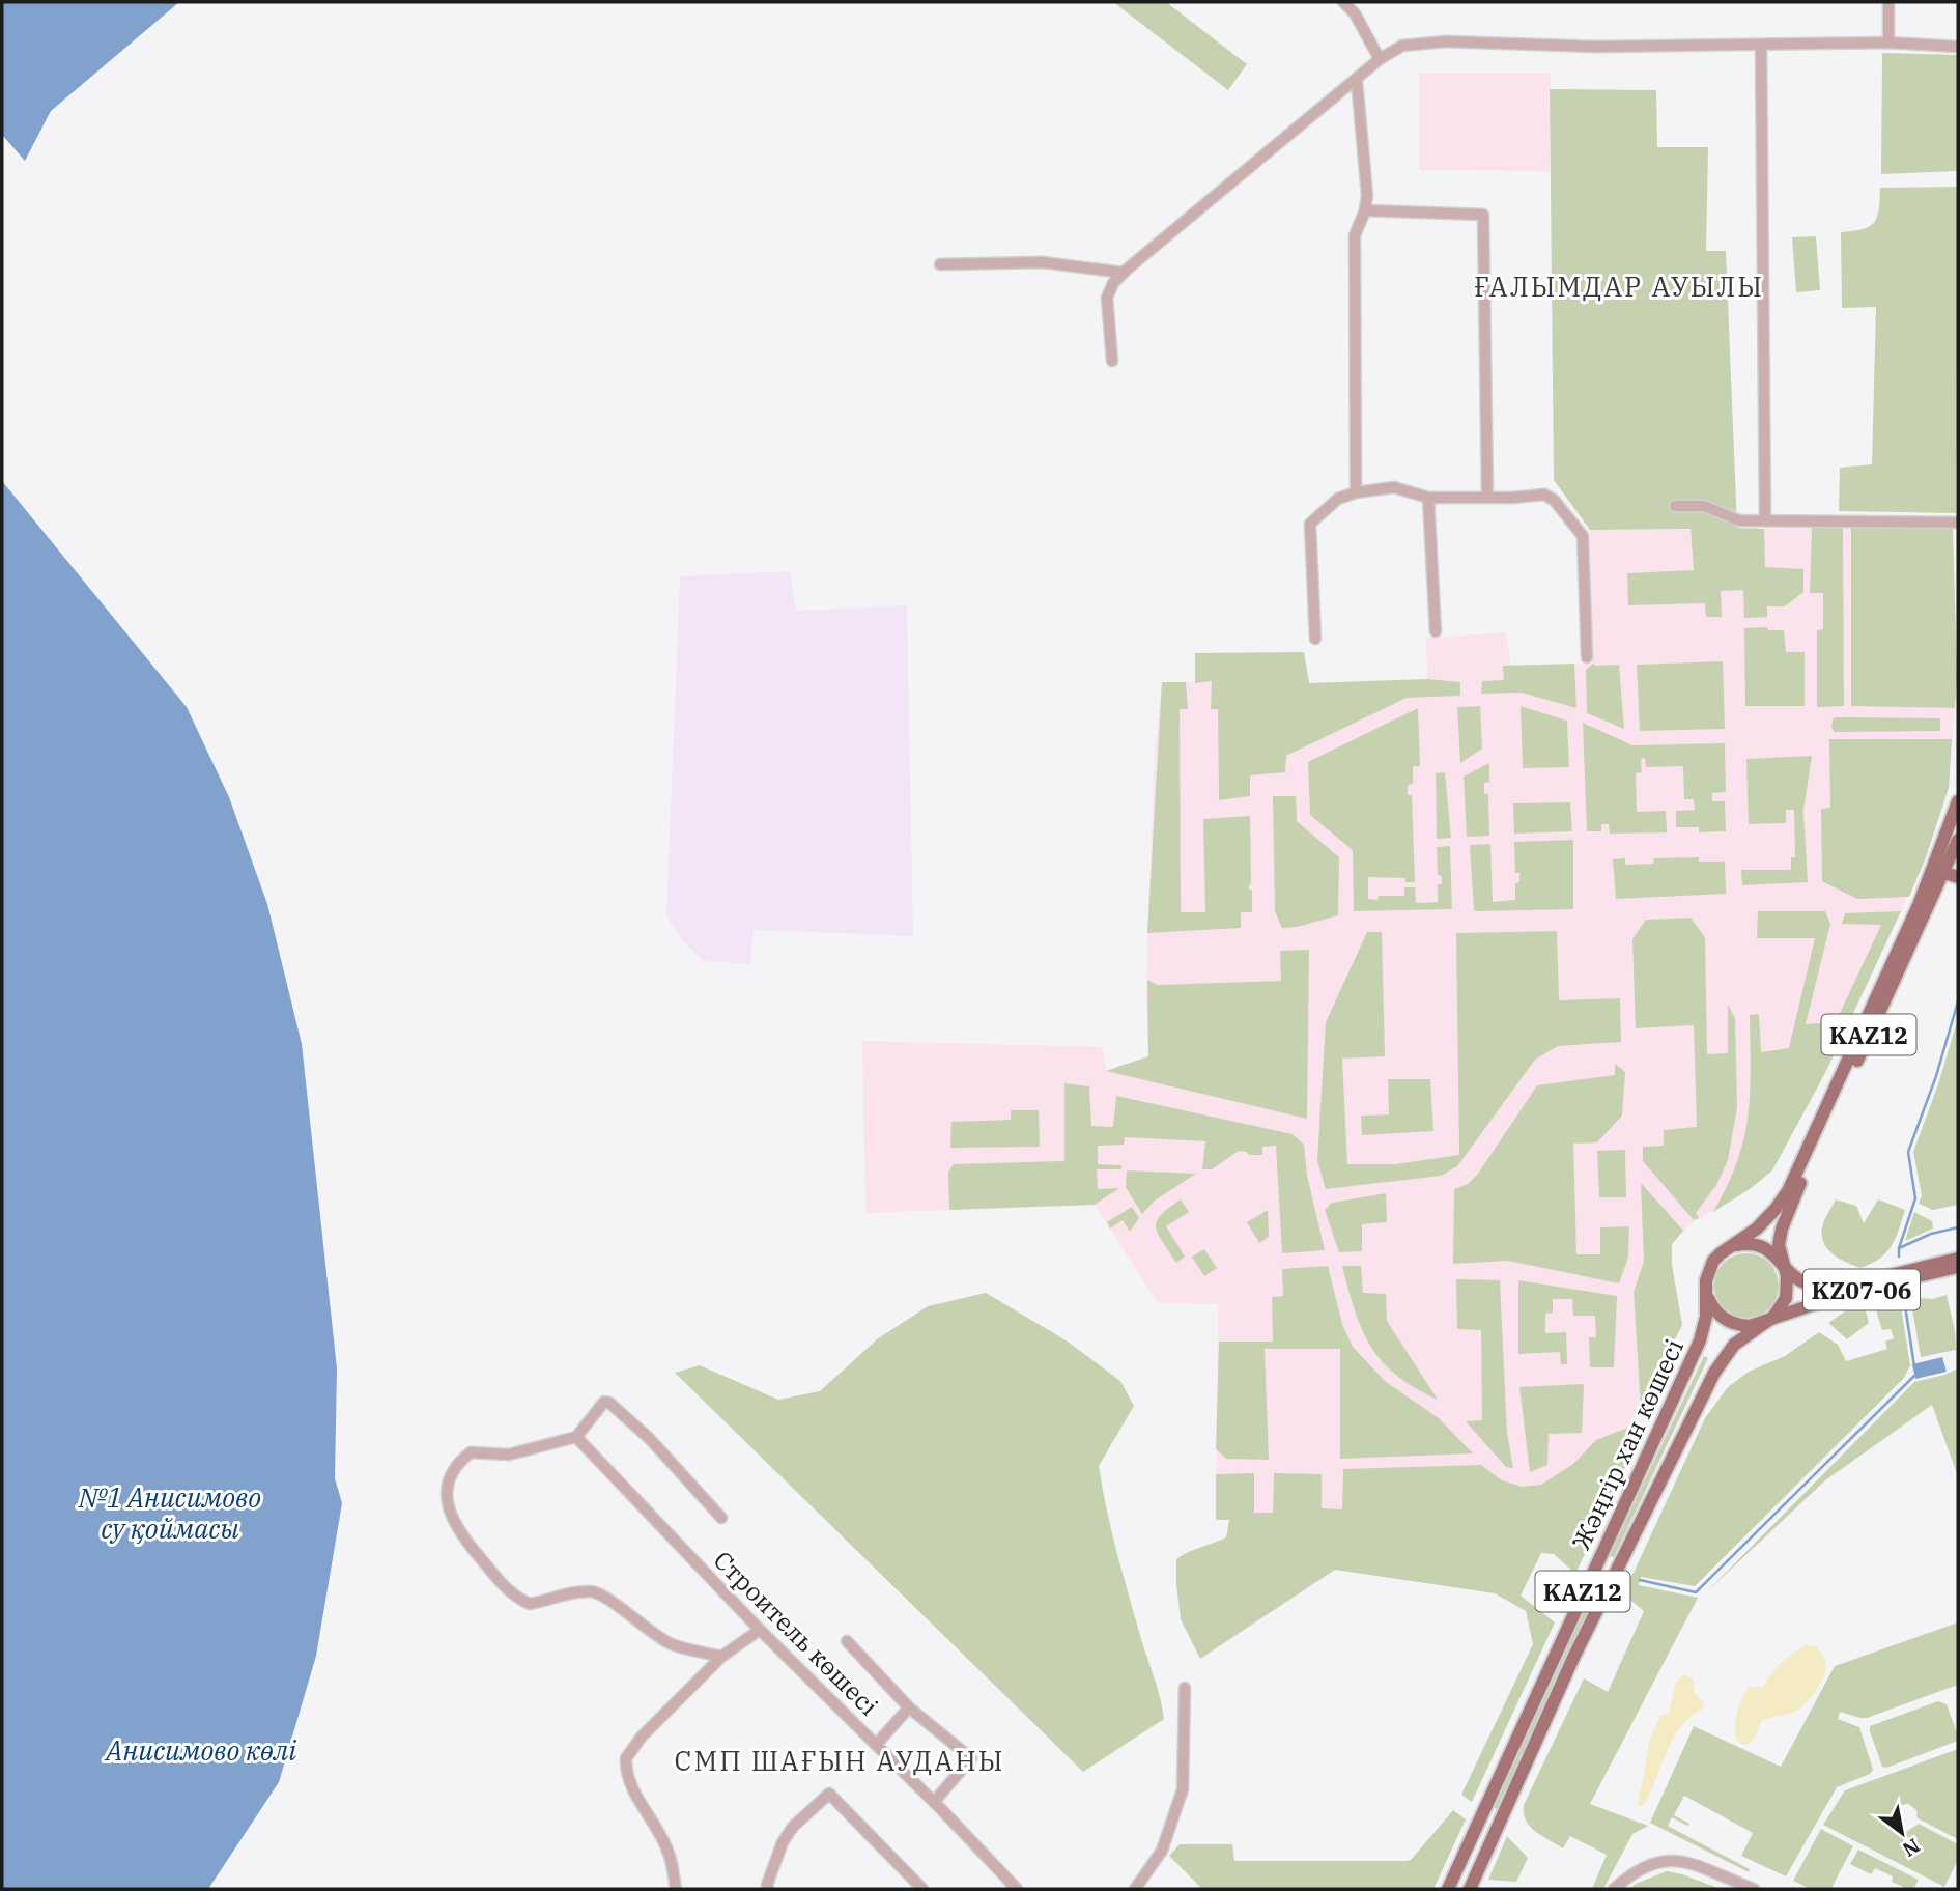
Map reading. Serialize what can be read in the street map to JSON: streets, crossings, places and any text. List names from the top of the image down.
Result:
{
  "streets": {
    "main road": ["KAZ12", "KZ07-06", "Жәңгір хан көшесі"],
    "street": ["Строитель көшесі"]
  },
  "crossings": [
    ["KZ07-06", "Жәңгір хан көшесі"]
  ],
  "districts": ["ҒАЛЫМДАР АУЫЛЫ", "СМП ШАҒЫН АУДАНЫ"],
  "water": ["№1 Анисимово су қоймасы", "Анисимово көлі"],
  "north": "bottom right"
}
